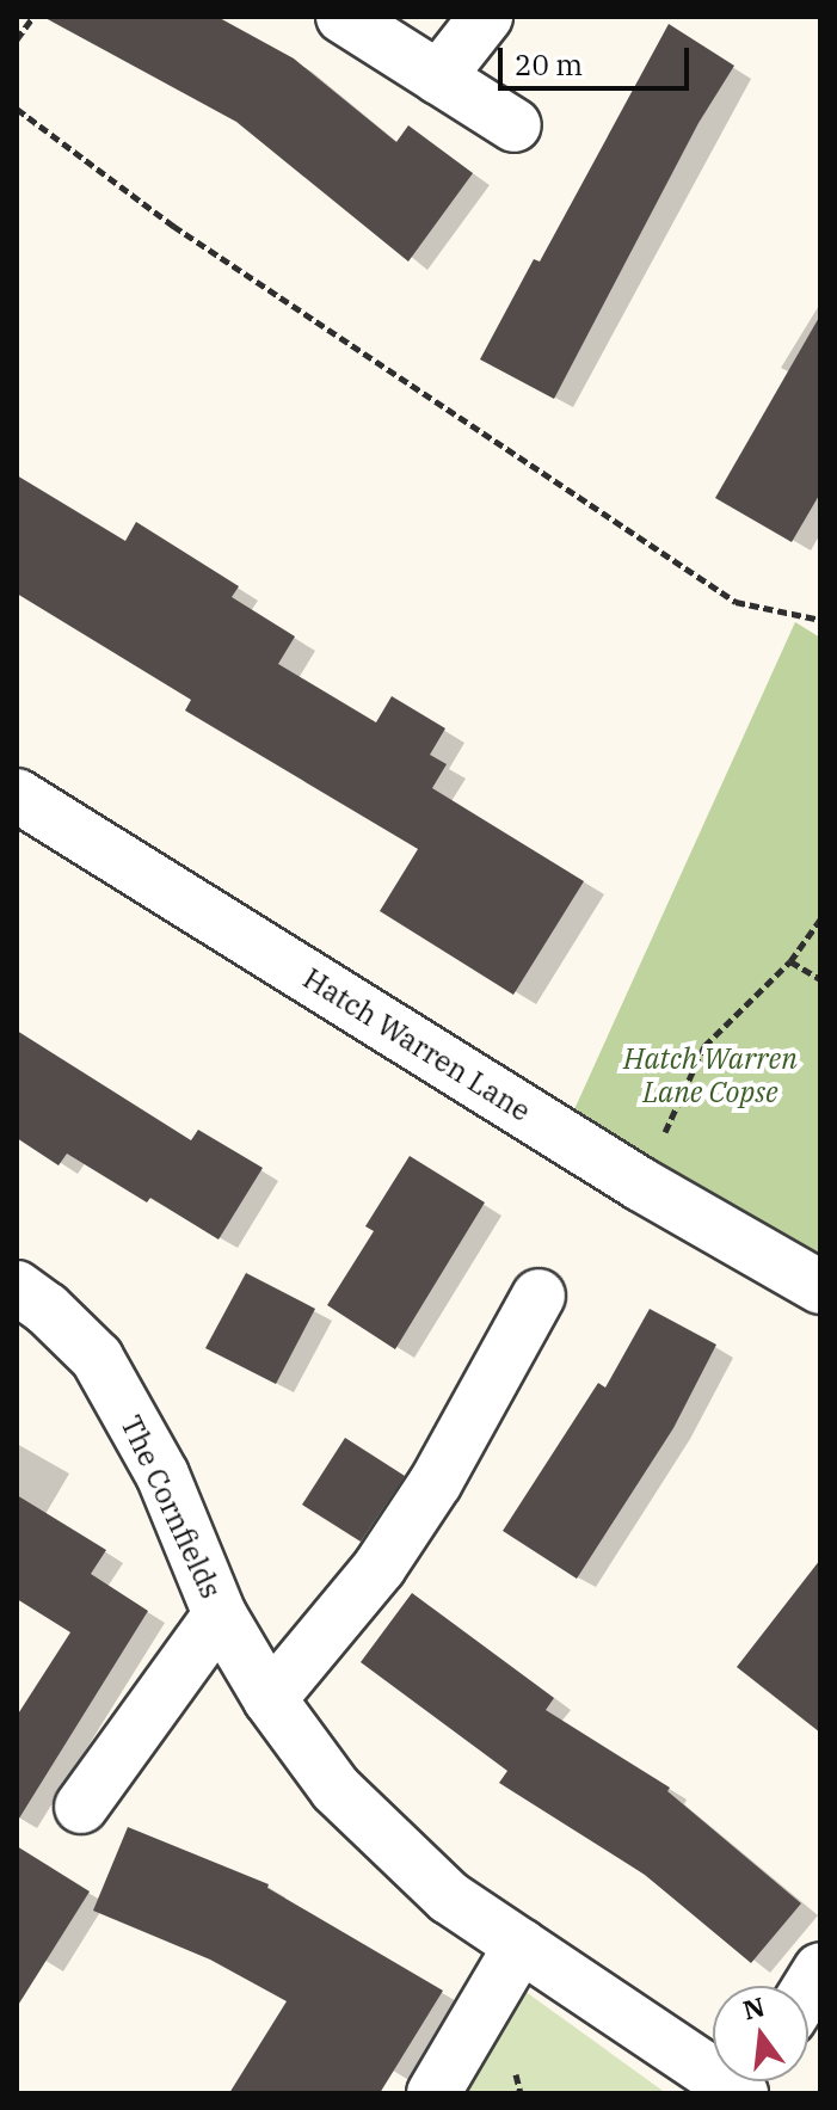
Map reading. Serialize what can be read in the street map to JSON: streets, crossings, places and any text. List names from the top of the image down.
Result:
{
  "streets": {
    "street": ["Hatch Warren Lane", "The Cornfields"]
  },
  "parks": ["Hatch Warren Lane Copse"],
  "scale_bar": "20 m",
  "north": "top"
}
